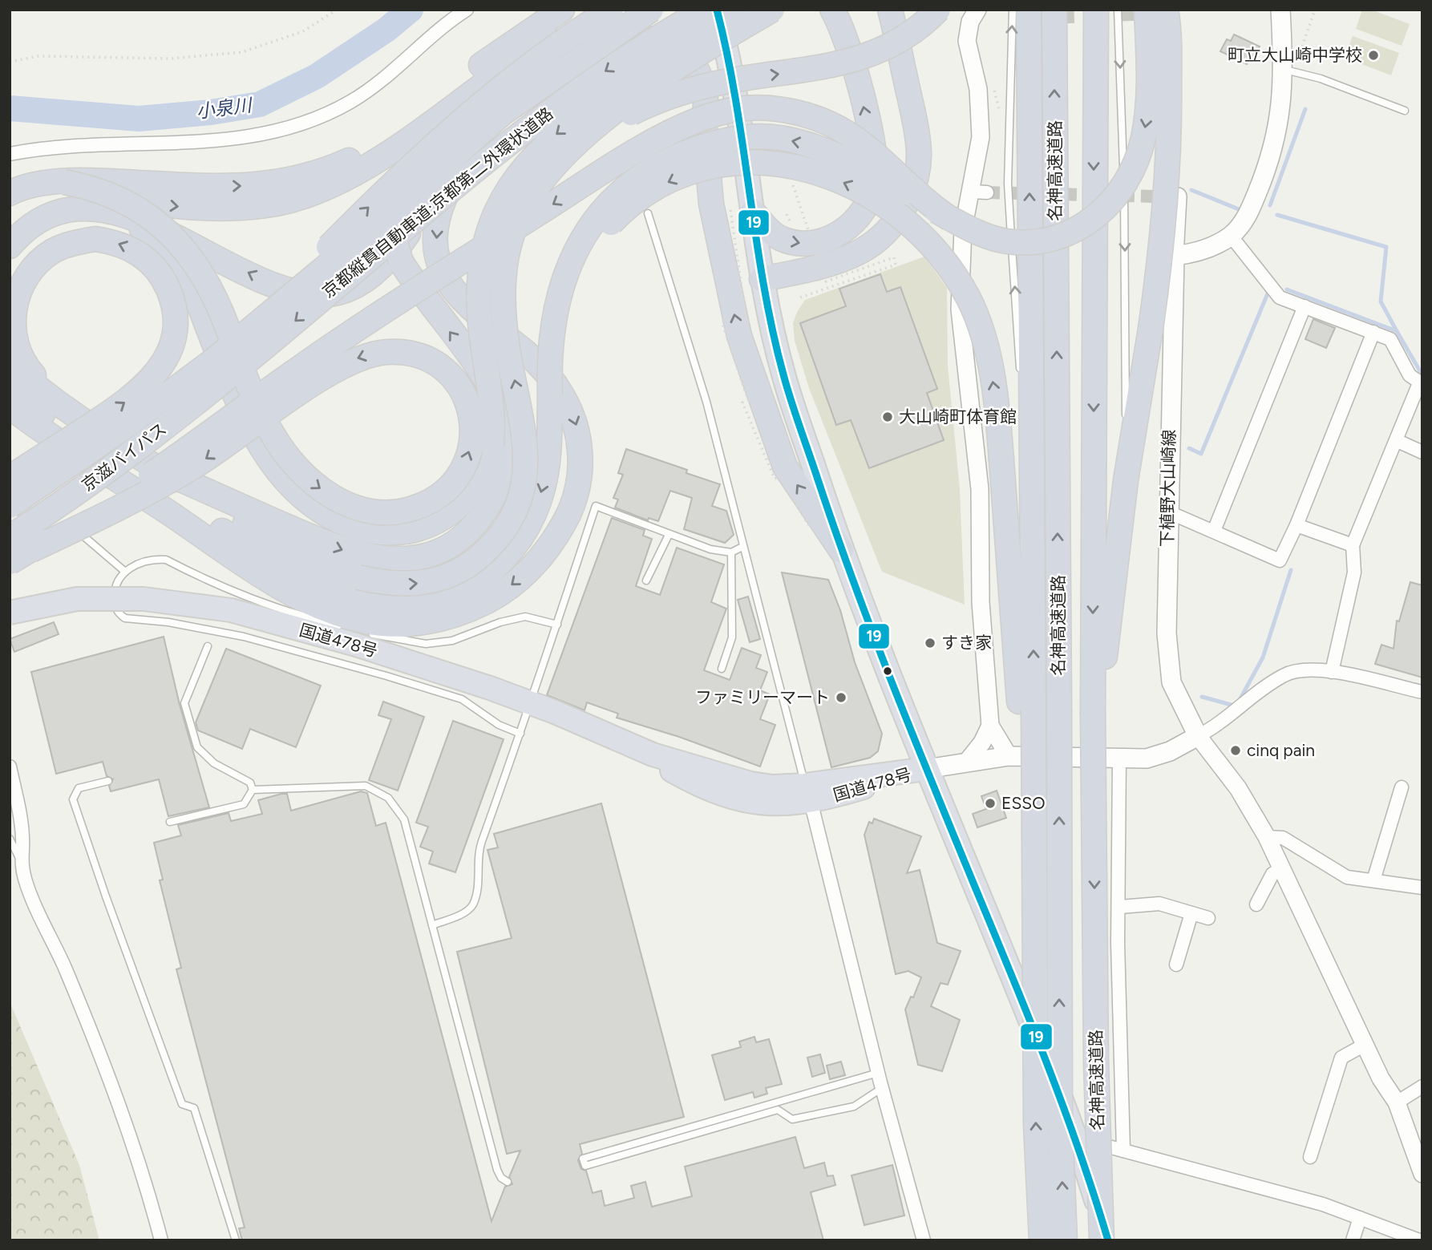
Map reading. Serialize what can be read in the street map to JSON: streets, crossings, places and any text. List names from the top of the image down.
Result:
{
  "streets": {
    "highway": [
      "名神高速道路",
      "京都縦貫自動車道;京都第二外環状道路",
      "京滋バイパス",
      "国道478号"
    ],
    "main road": ["下植野大山崎線"]
  },
  "crossings": [
    ["京都縦貫自動車道;京都第二外環状道路", "京滋バイパス"]
  ],
  "water": ["小泉川"],
  "places": [
    "町立大山崎中学校",
    "大山崎町体育館",
    "すき家",
    "ファミリーマート",
    "cinq pain",
    "ESSO"
  ],
  "lines": ["transit line 19"]
}
